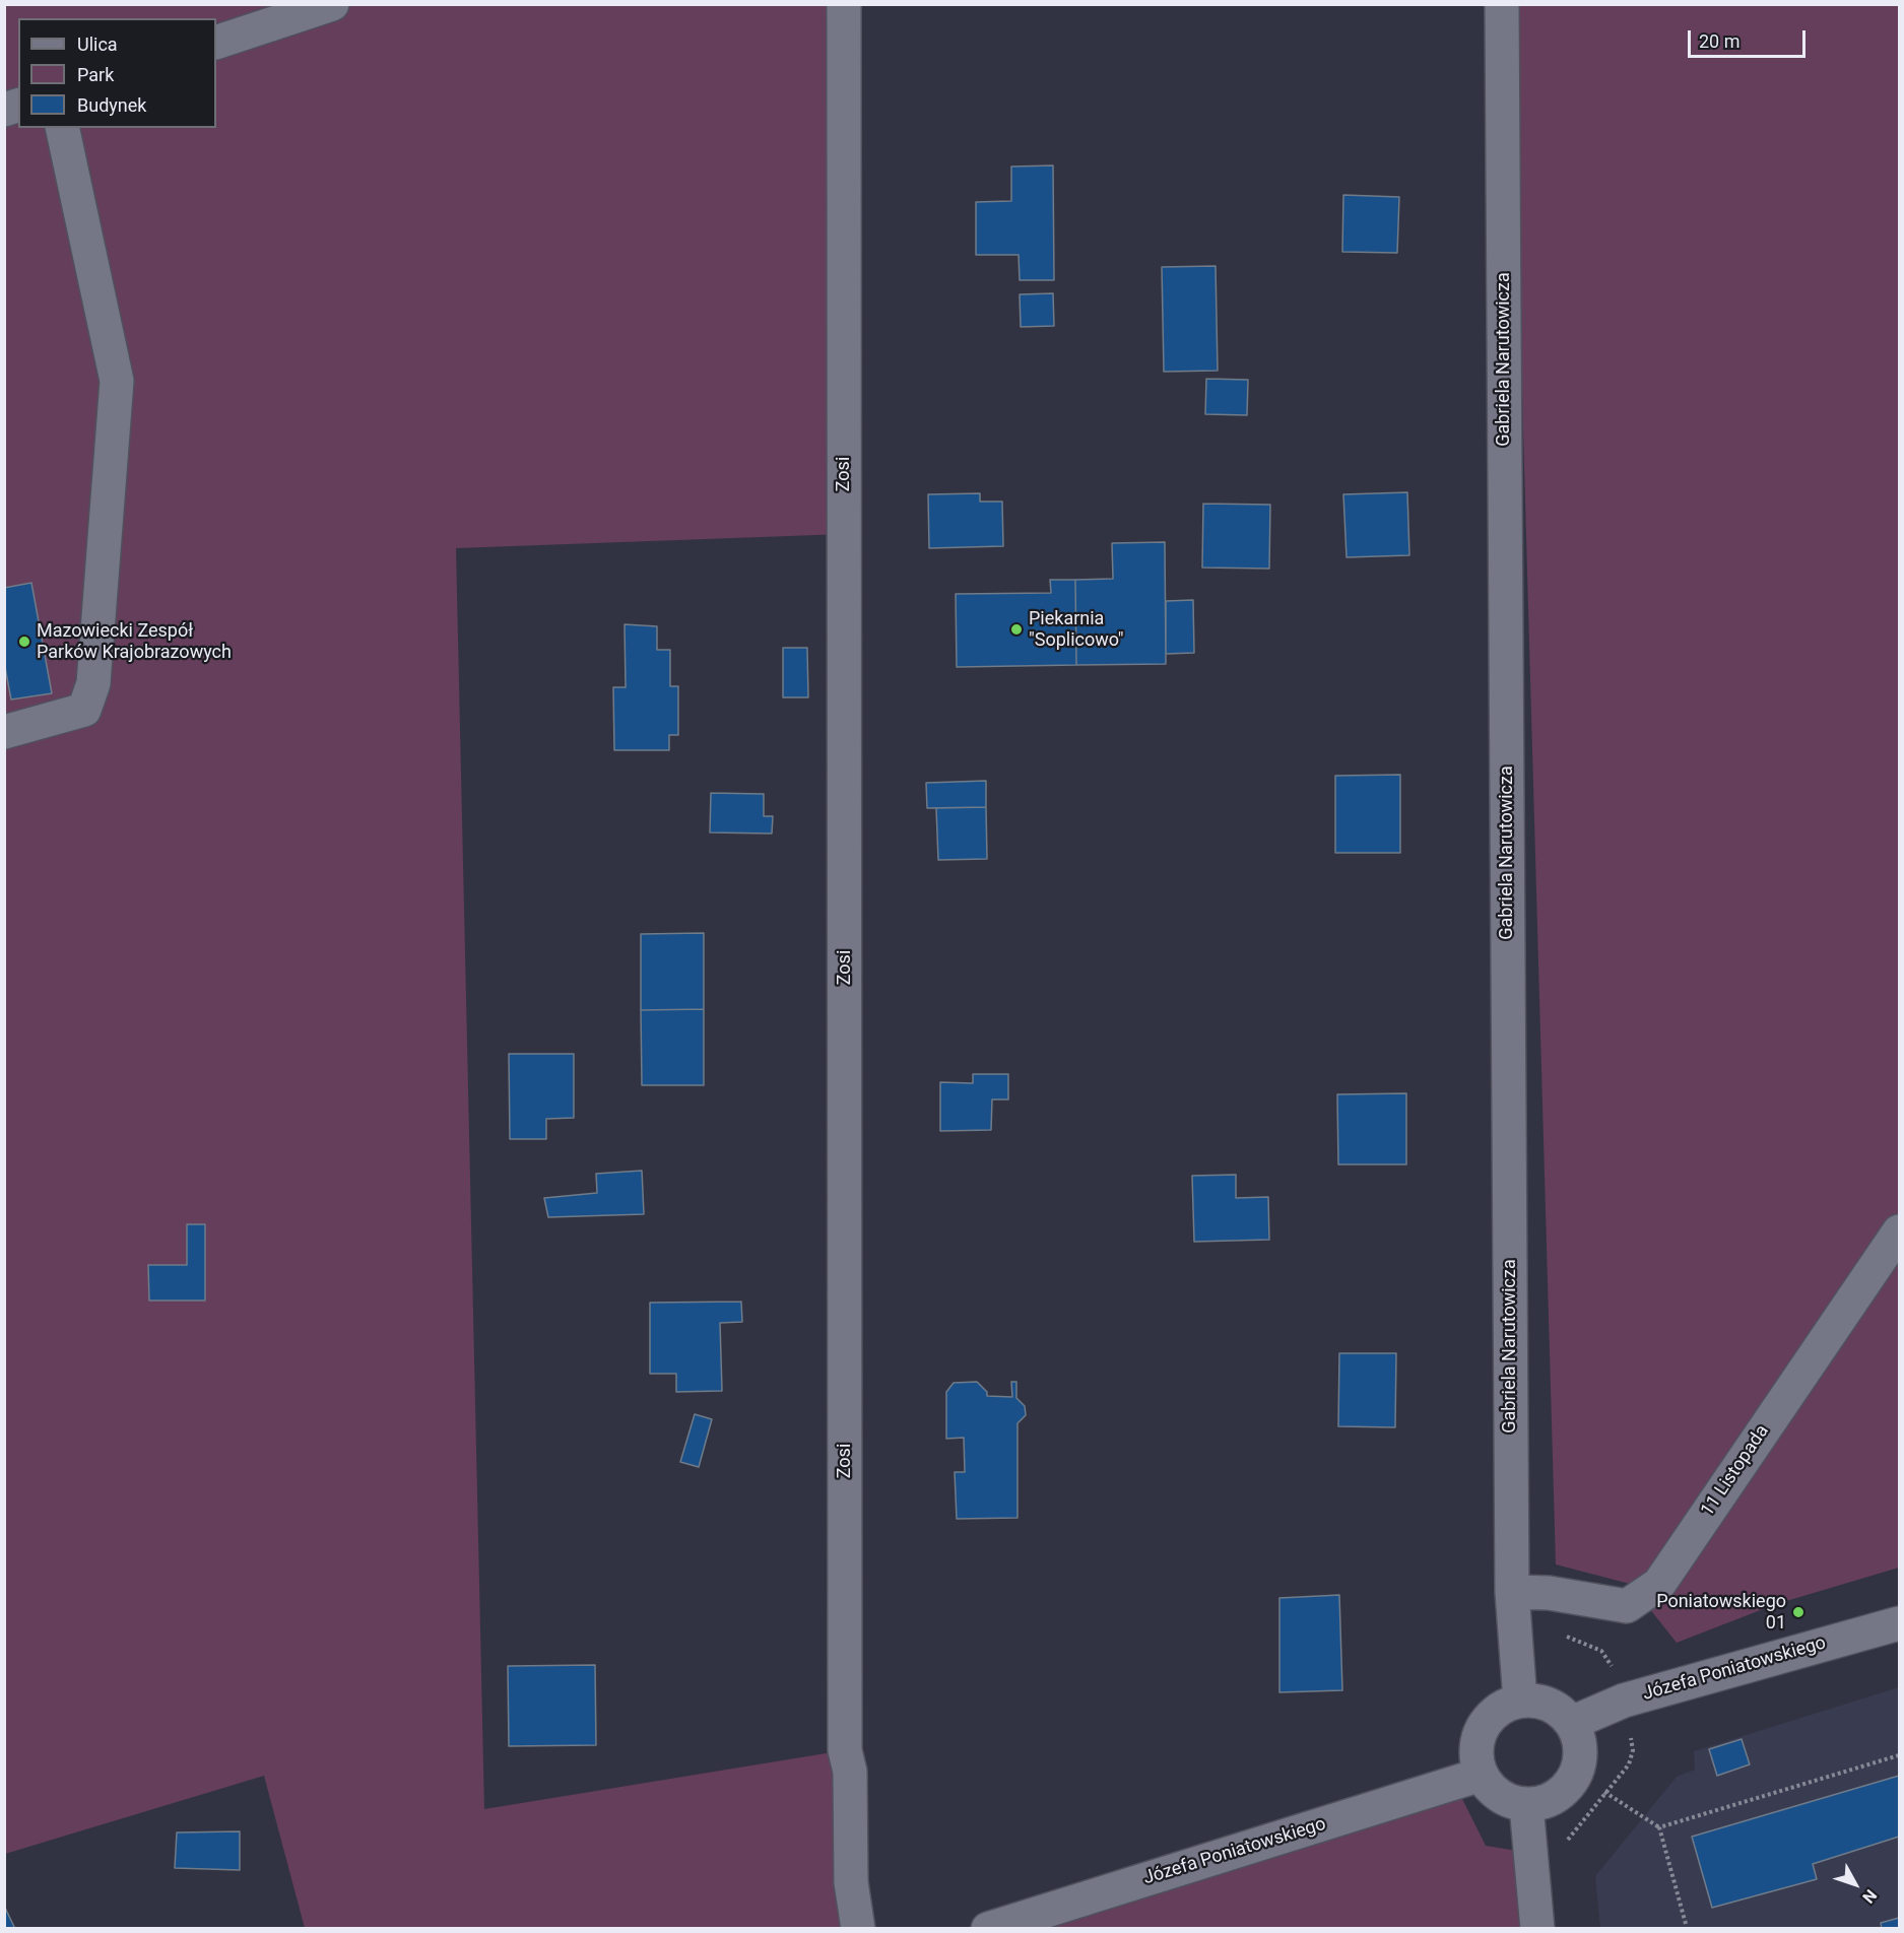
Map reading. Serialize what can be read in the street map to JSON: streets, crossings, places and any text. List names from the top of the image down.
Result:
{
  "streets": {
    "street": [
      "Gabriela Narutowicza",
      "Zosi",
      "11 Listopada",
      "Józefa Poniatowskiego"
    ]
  },
  "crossings": [
    ["Gabriela Narutowicza", "11 Listopada"],
    ["Gabriela Narutowicza", "Józefa Poniatowskiego"]
  ],
  "places": ["Piekarnia \"Soplicowo\"", "Mazowiecki Zespół Parków Krajobrazowych", "Poniatowskiego 01"],
  "legend": ["Ulica", "Park", "Budynek"],
  "scale_bar": "20 m",
  "north": "bottom right"
}
